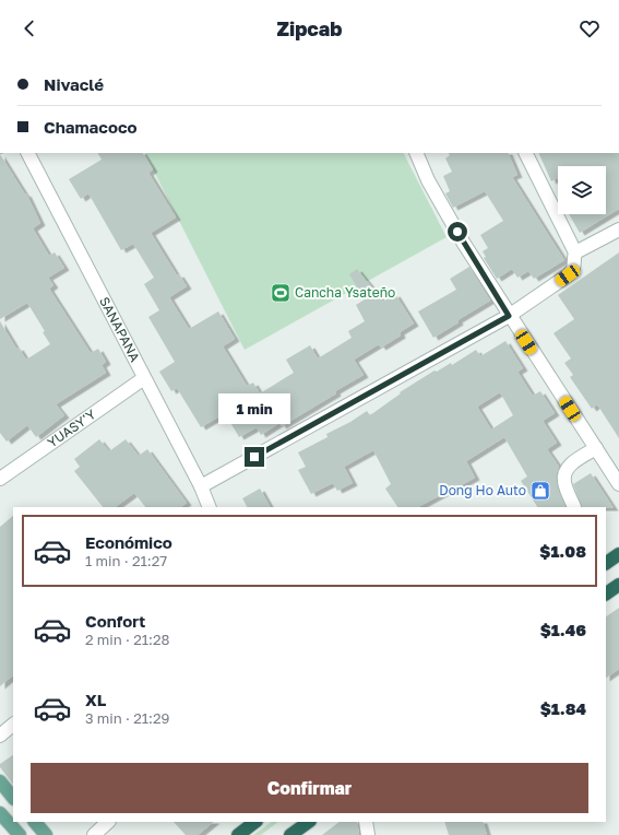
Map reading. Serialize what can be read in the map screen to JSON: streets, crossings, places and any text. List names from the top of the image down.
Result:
{
  "streets": {
    "street": ["SANAPANA", "YUASY'Y"]
  },
  "crossings": [
    ["SANAPANA", "YUASY'Y"]
  ],
  "places": {
    "sports": ["Cancha Ysateño"],
    "shop": ["Dong Ho Auto"]
  },
  "page": {
    "header": "Zipcab",
    "banner": ["Nivaclé", "Chamacoco"],
    "bubble": "1 min",
    "list": [
      {
        "name": "Económico",
        "note": "1 min · 21:27",
        "value": "$1.08"
      },
      {
        "name": "Confort",
        "note": "2 min · 21:28",
        "value": "$1.46"
      },
      {
        "name": "XL",
        "note": "3 min · 21:29",
        "value": "$1.84"
      }
    ],
    "buttons": "Confirmar"
  }
}
